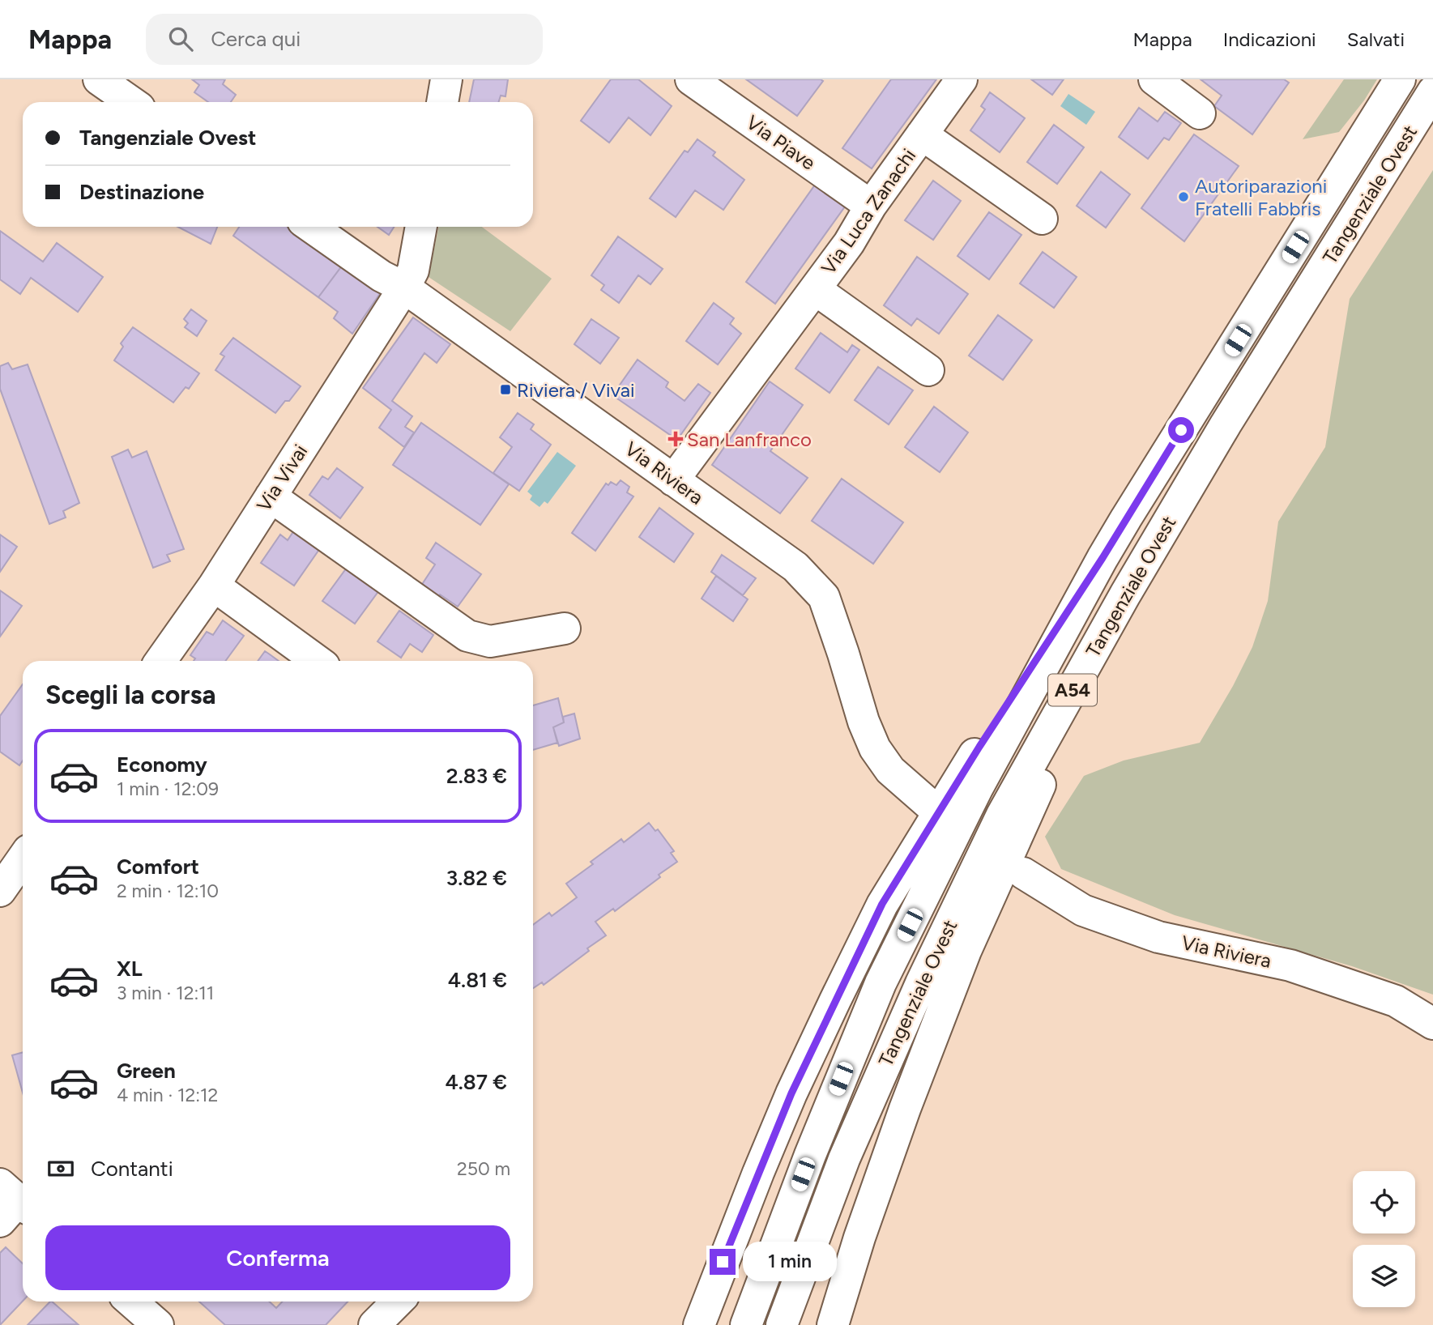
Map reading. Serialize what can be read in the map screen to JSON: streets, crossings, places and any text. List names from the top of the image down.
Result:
{
  "streets": {
    "main road": [
      "Via Piave",
      "Tangenziale Ovest",
      "Via Luca Zanachi",
      "Via Riviera",
      "Via Vivai",
      "A54"
    ]
  },
  "crossings": [
    ["Via Piave", "Via Luca Zanachi"],
    ["Via Luca Zanachi", "Via Riviera"],
    ["Via Riviera", "Via Vivai"]
  ],
  "places": {
    "other": ["Autoriparazioni Fratelli Fabbris"],
    "transit": ["Riviera / Vivai"],
    "health": ["San Lanfranco"]
  },
  "page": {
    "header": "Mappa",
    "search": "Cerca qui",
    "nav": ["Mappa", "Indicazioni", "Salvati"],
    "banner": ["Tangenziale Ovest", "Destinazione"],
    "heading": "Scegli la corsa",
    "list": [
      {
        "name": "Economy",
        "note": "1 min · 12:09",
        "value": "2.83 €"
      },
      {
        "name": "Comfort",
        "note": "2 min · 12:10",
        "value": "3.82 €"
      },
      {
        "name": "XL",
        "note": "3 min · 12:11",
        "value": "4.81 €"
      },
      {
        "name": "Green",
        "note": "4 min · 12:12",
        "value": "4.87 €"
      }
    ],
    "pay": ["Contanti", "250 m"],
    "buttons": "Conferma",
    "bubble": "1 min"
  }
}
